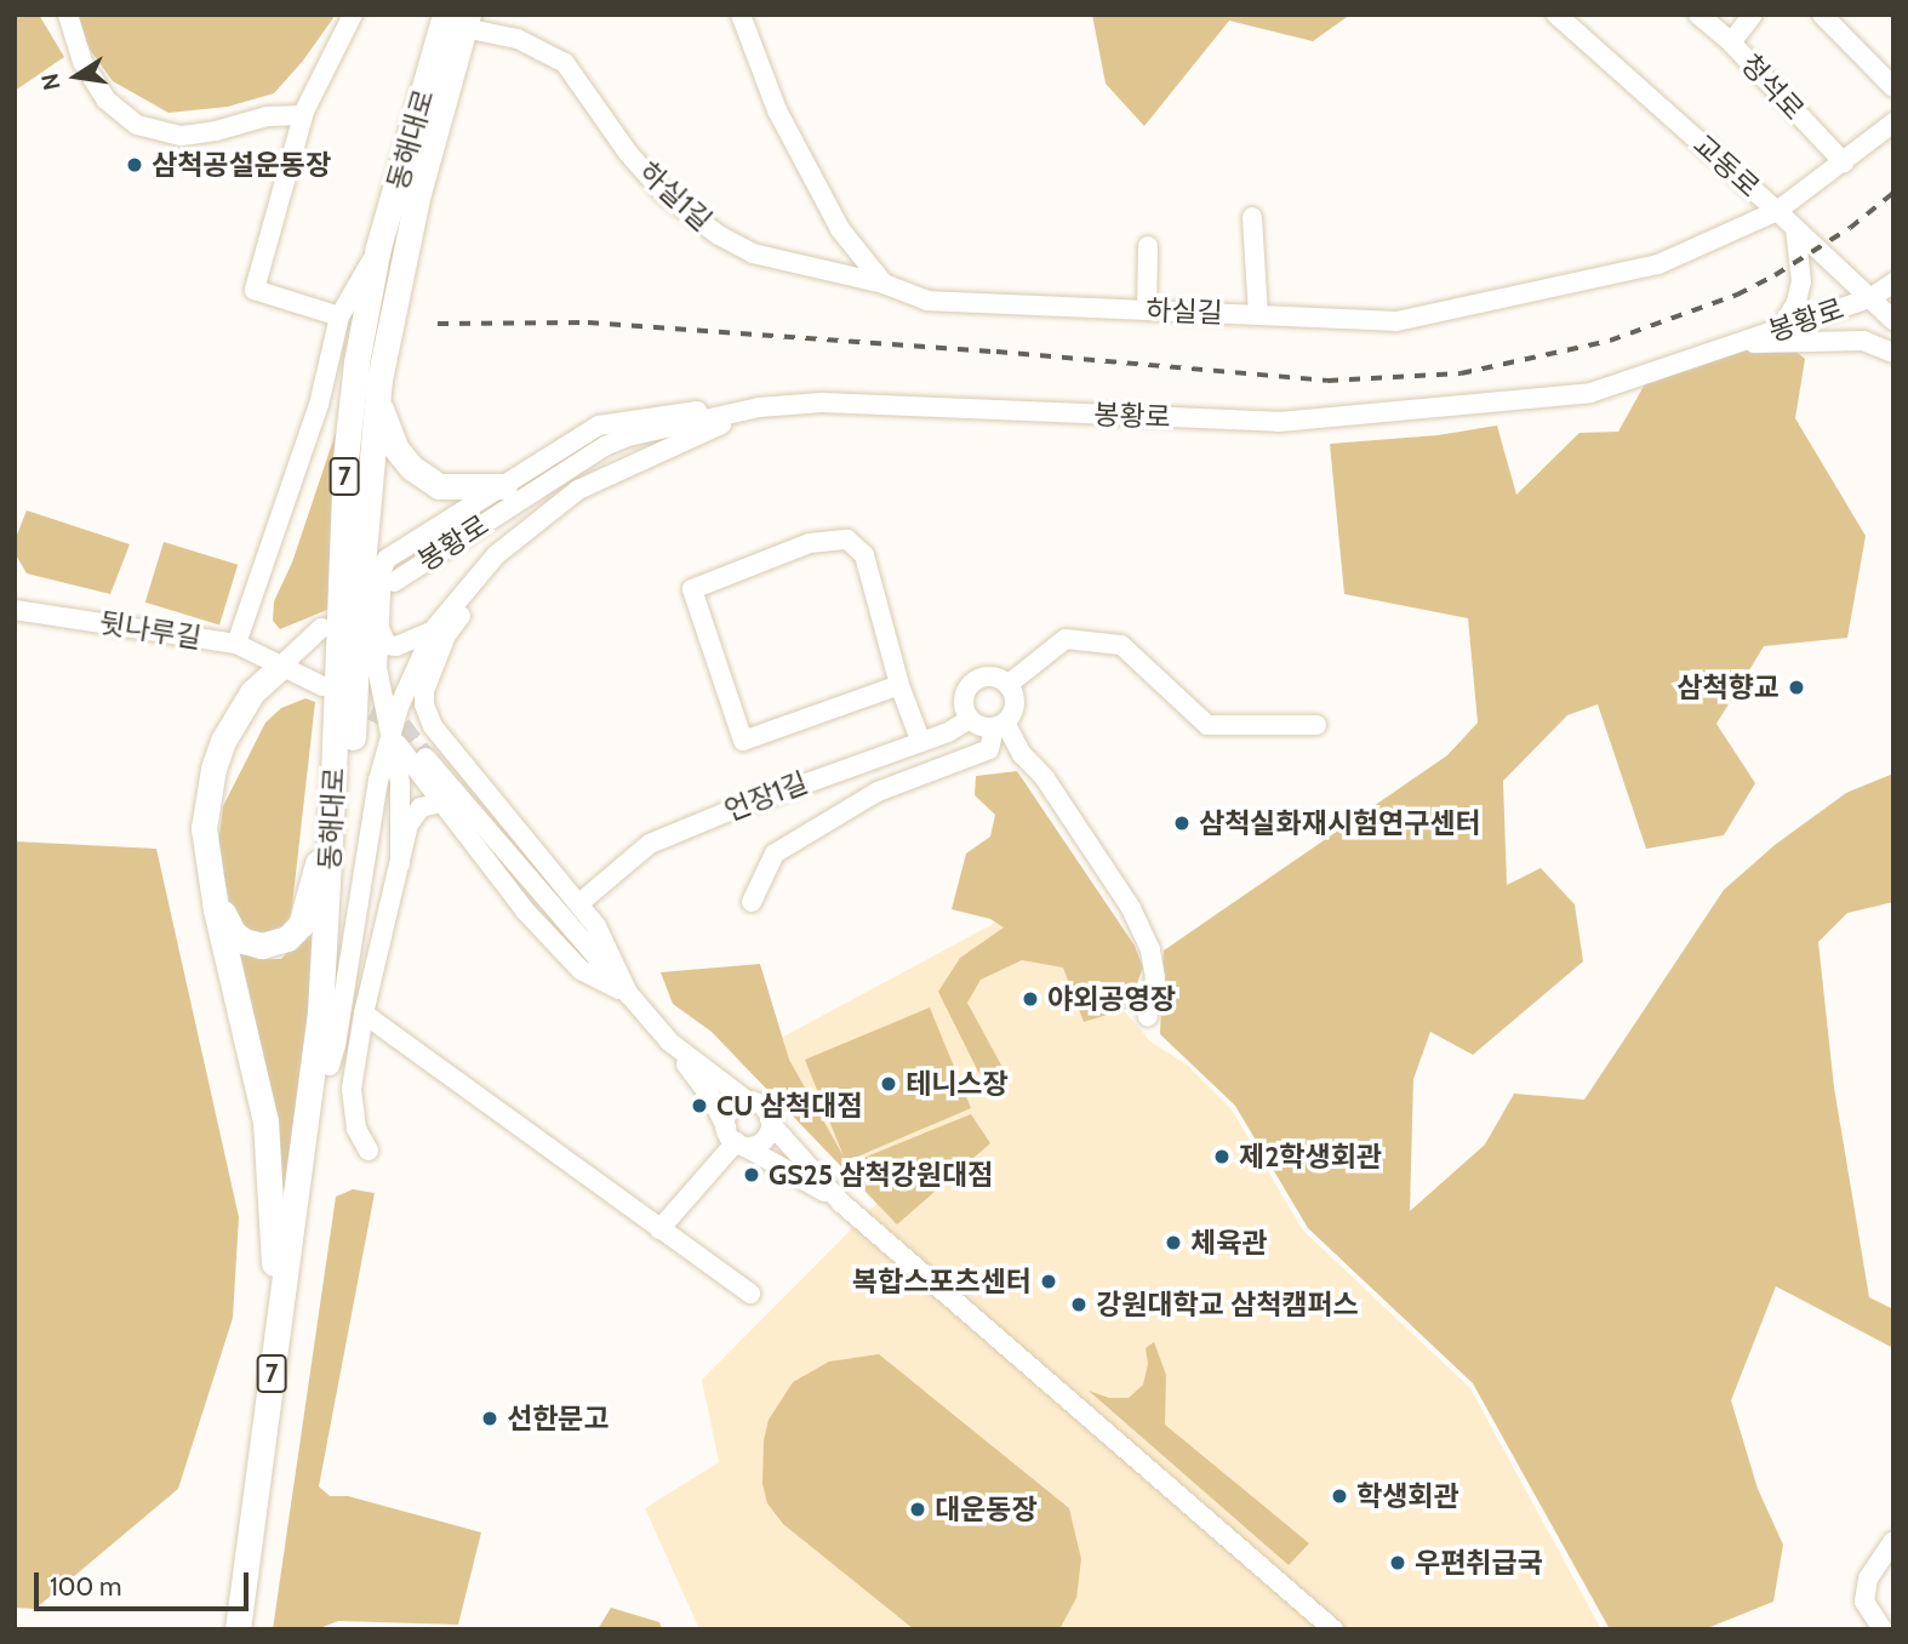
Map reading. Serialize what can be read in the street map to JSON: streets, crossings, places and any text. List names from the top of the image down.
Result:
{
  "streets": {
    "main road": ["동해대로", "7"],
    "street": [
      "청석로",
      "교동로",
      "하실1길",
      "하실길",
      "봉황로",
      "뒷나루길",
      "언장1길"
    ]
  },
  "crossings": [
    ["동해대로", "하실1길"],
    ["교동로", "하실길"],
    ["교동로", "봉황로"],
    ["하실1길", "하실길"]
  ],
  "places": [
    "삼척공설운동장",
    "삼척향교",
    "삼척실화재시험연구센터",
    "야외공영장",
    "테니스장",
    "CU 삼척대점",
    "제2학생회관",
    "GS25 삼척강원대점",
    "체육관",
    "복합스포츠센터",
    "강원대학교 삼척캠퍼스",
    "선한문고",
    "학생회관",
    "대운동장",
    "우편취급국"
  ],
  "scale_bar": "100 m",
  "north": "left"
}
